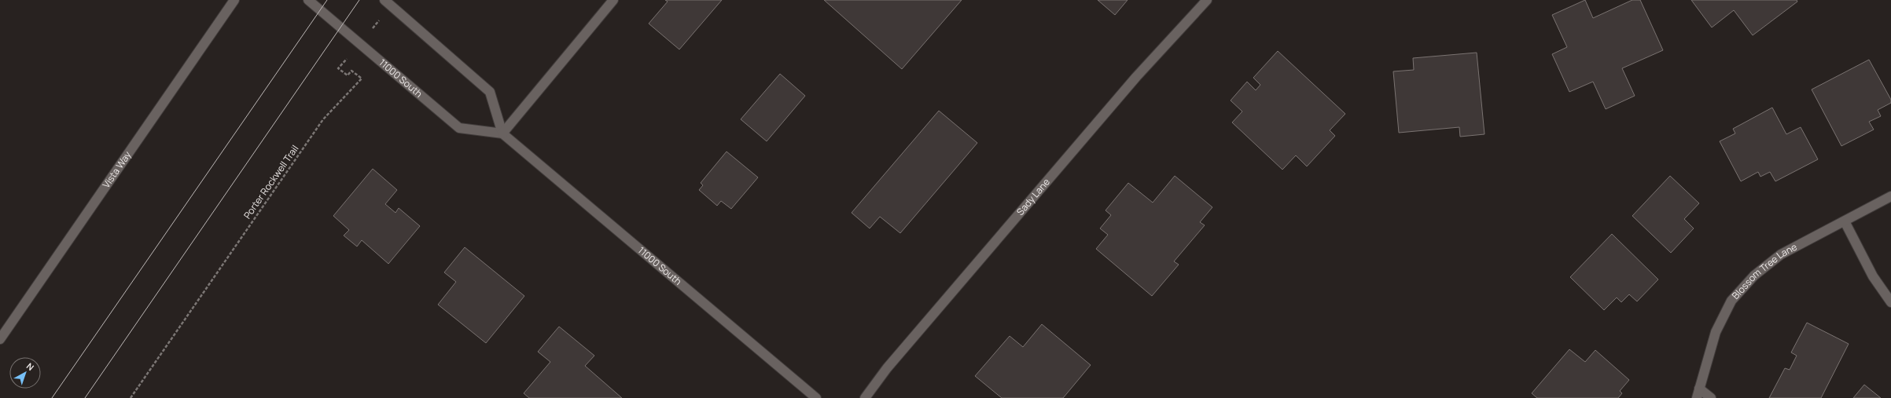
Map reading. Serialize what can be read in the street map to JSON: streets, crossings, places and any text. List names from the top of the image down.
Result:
{
  "streets": {
    "street": [
      "11000 South",
      "Vista Way",
      "Sady Lane",
      "Blossom Tree Lane"
    ],
    "path": ["Porter Rockwell Trail"]
  },
  "crossings": [
    ["11000 South", "Porter Rockwell Trail"]
  ],
  "north": "top right"
}
